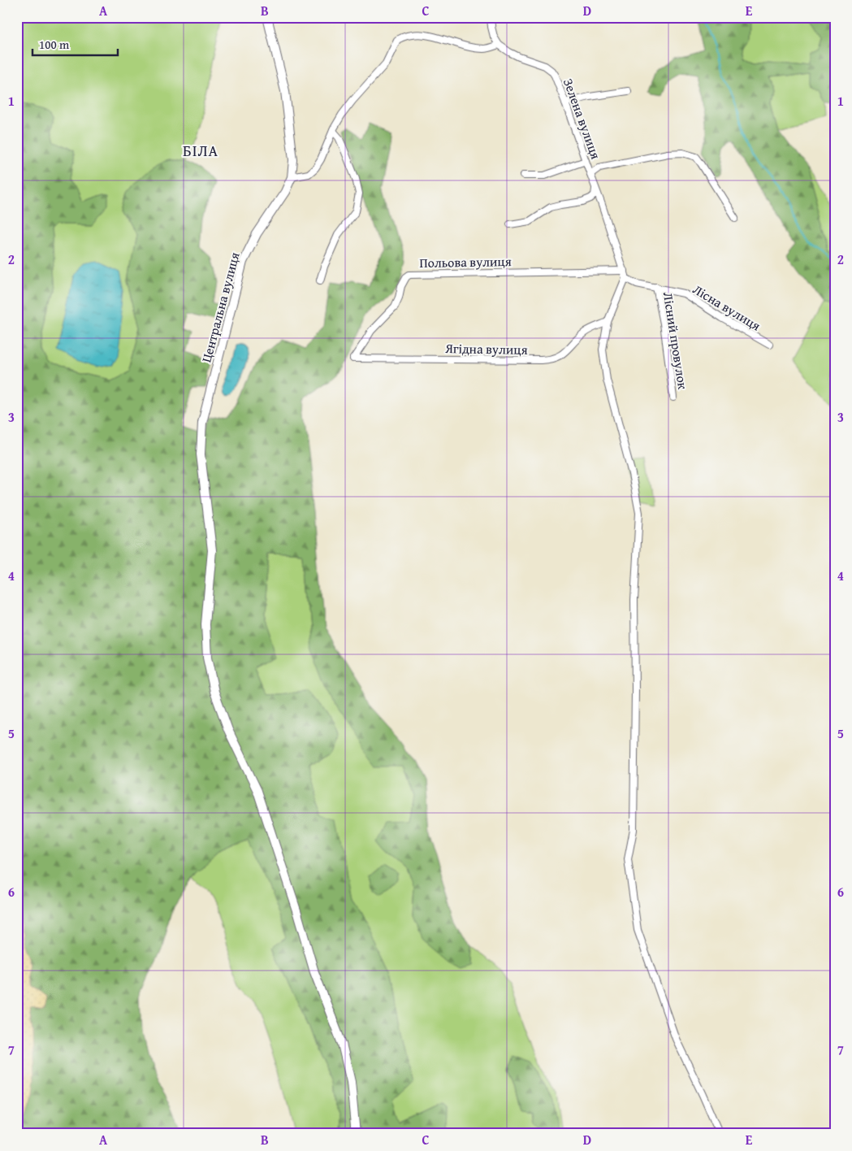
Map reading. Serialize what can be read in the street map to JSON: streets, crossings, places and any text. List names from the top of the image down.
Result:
{
  "streets": {
    "main road": ["Центральна вулиця"],
    "street": [
      "Зелена вулиця",
      "Польова вулиця",
      "Лісна вулиця",
      "Лісний провулок",
      "Ягідна вулиця"
    ]
  },
  "crossings": [
    ["Зелена вулиця", "Польова вулиця"],
    ["Зелена вулиця", "Лісна вулиця"],
    ["Польова вулиця", "Ягідна вулиця"],
    ["Лісна вулиця", "Лісний провулок"]
  ],
  "districts": ["БІЛА"],
  "scale_bar": "100 m",
  "grid": {
    "columns": [
      "A",
      "B",
      "C",
      "D",
      "E"
    ],
    "rows": [
      "1",
      "2",
      "3",
      "4",
      "5",
      "6",
      "7"
    ]
  }
}
